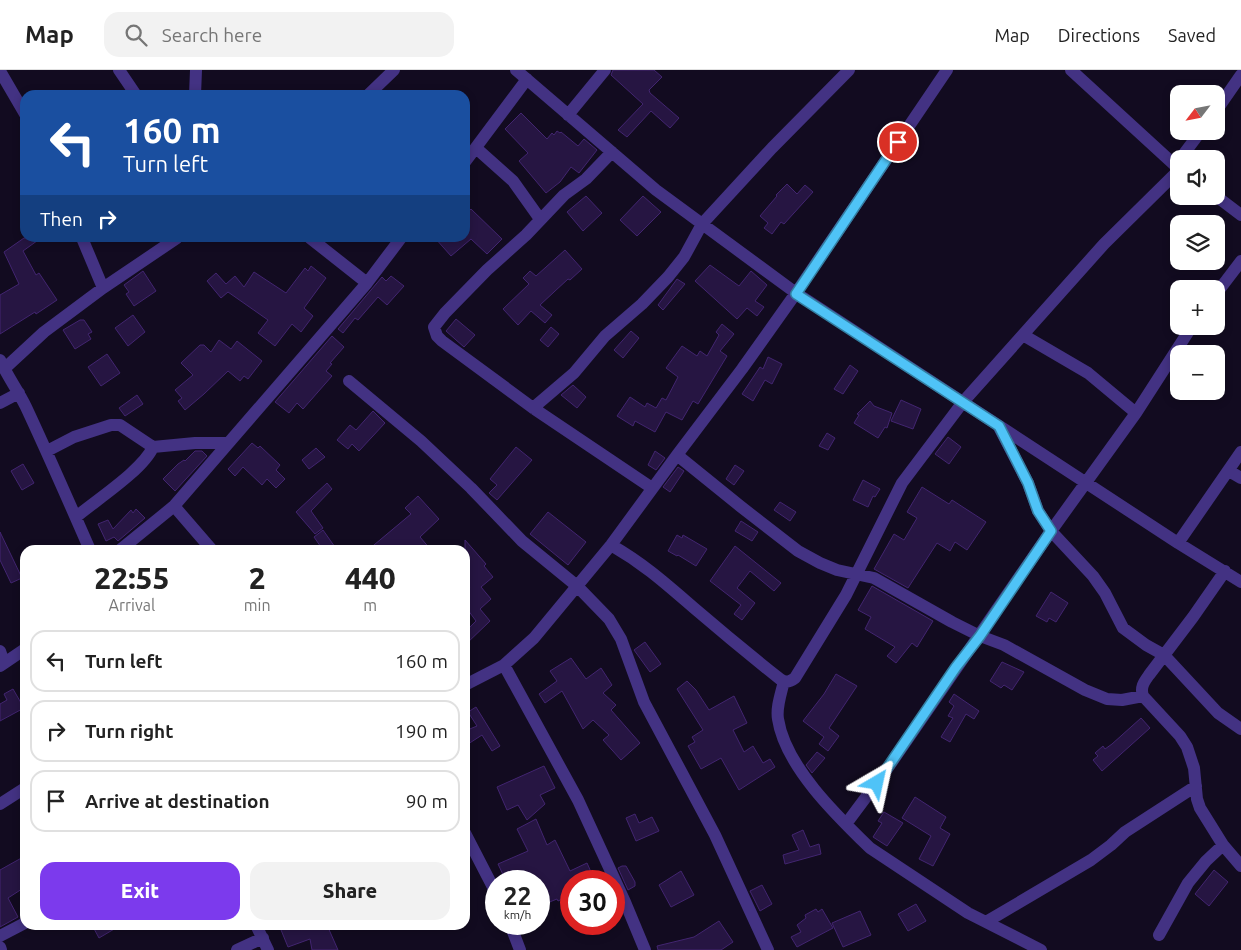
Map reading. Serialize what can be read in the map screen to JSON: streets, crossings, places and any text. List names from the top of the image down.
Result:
{
  "north": "bottom left",
  "page": {
    "header": "Map",
    "search": "Search here",
    "nav": ["Map", "Directions", "Saved"],
    "map_buttons": ["+", "−"],
    "turn": ["160 m", "Turn left"],
    "then": "Then",
    "eta": [
      "22:55",
      "Arrival",
      "2",
      "min",
      "440",
      "m"
    ],
    "list": [
      {
        "name": "Turn left",
        "value": "160 m"
      },
      {
        "name": "Turn right",
        "value": "190 m"
      },
      {
        "name": "Arrive at destination",
        "value": "90 m"
      }
    ],
    "buttons": ["Exit", "Share"],
    "speed": "22 km/h",
    "limit": "30"
  }
}
